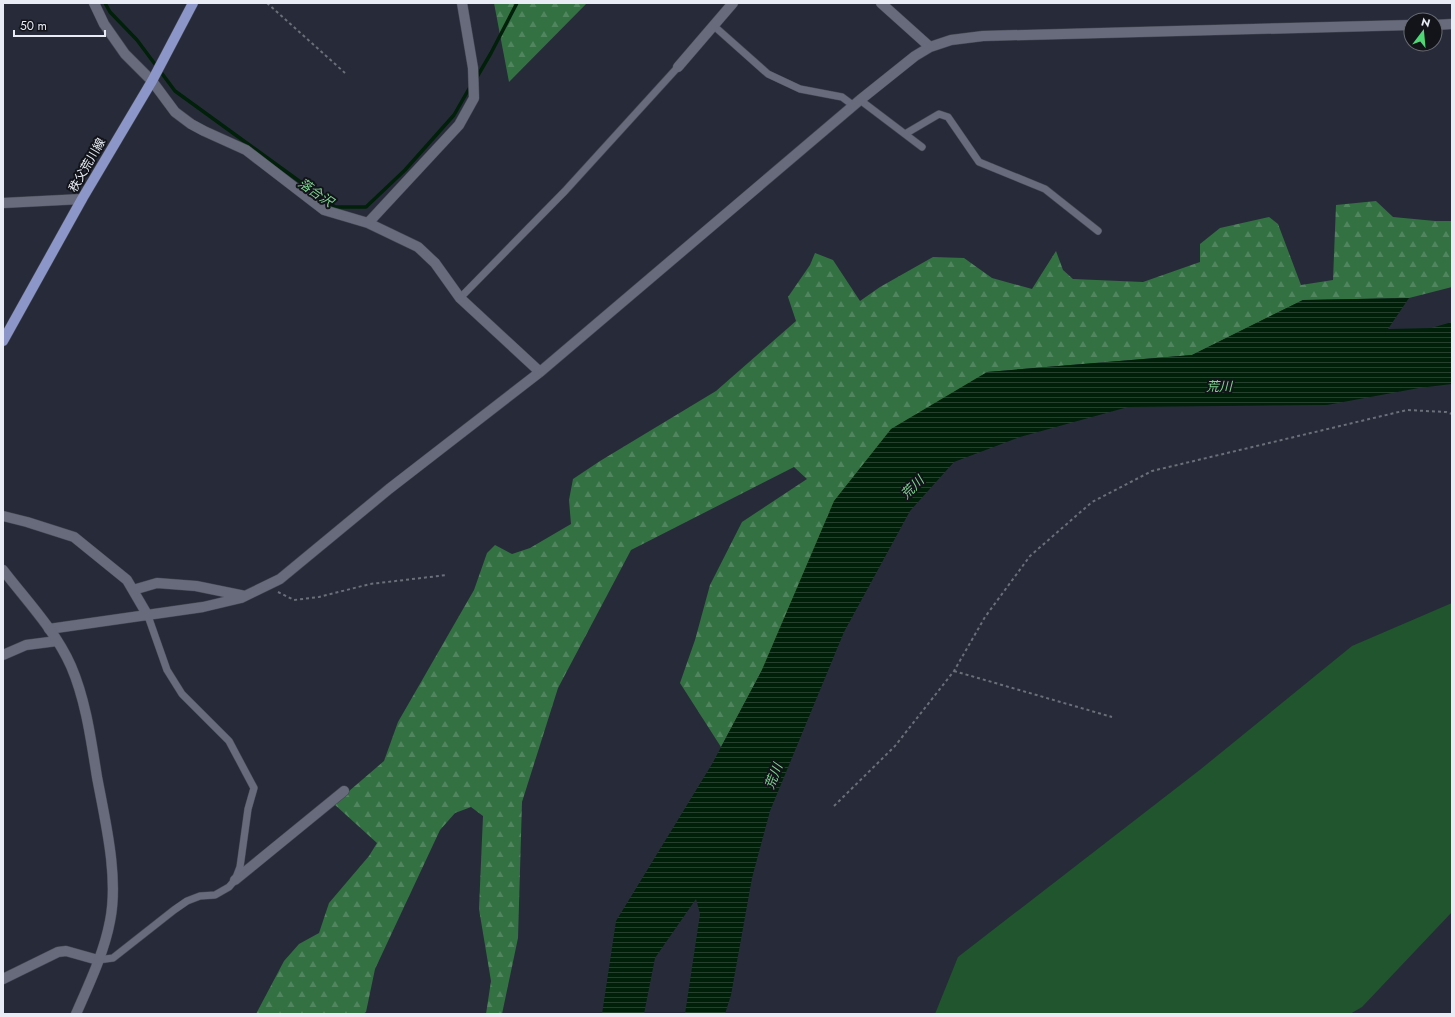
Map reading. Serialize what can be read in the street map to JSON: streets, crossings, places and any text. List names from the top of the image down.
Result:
{
  "streets": {
    "main road": ["秩父荒川線"]
  },
  "water": ["落合沢", "荒川"],
  "scale_bar": "50 m",
  "north": "top"
}
